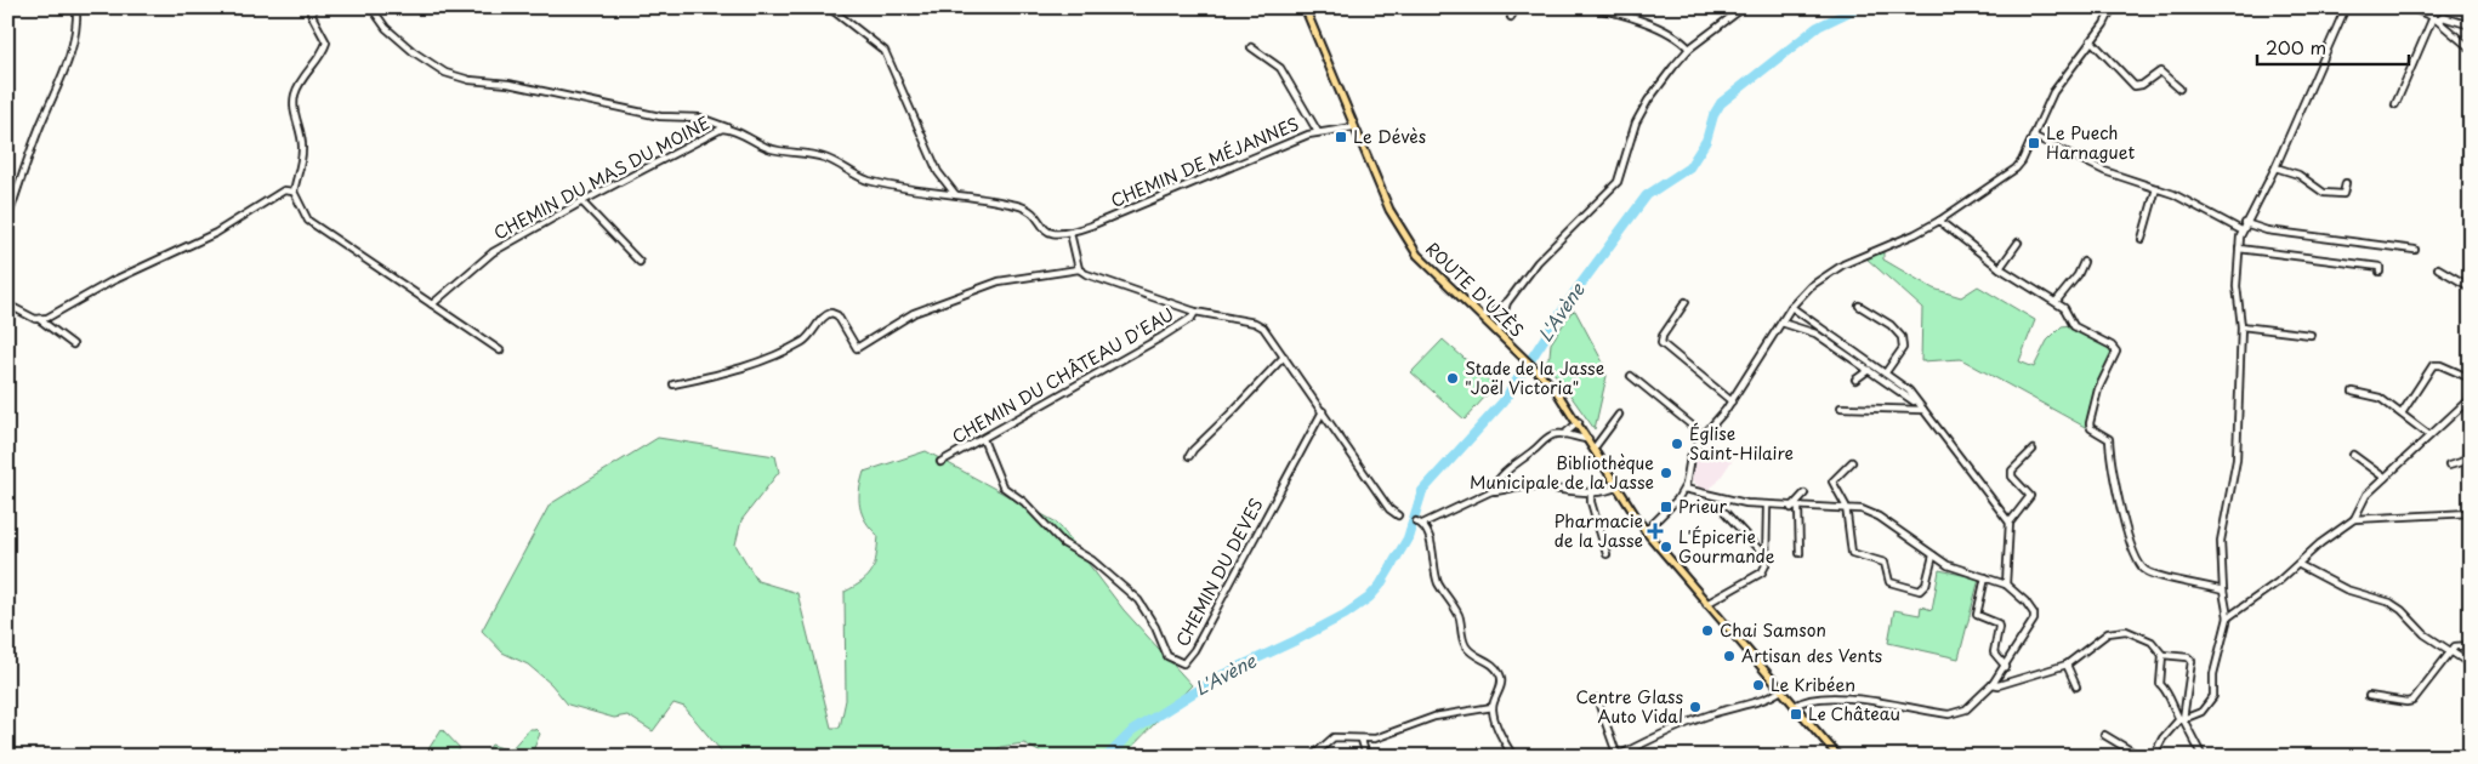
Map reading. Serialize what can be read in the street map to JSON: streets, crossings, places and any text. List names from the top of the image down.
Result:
{
  "streets": {
    "main road": ["ROUTE D'UZÈS"],
    "street": [
      "CHEMIN DE MÉJANNES",
      "CHEMIN DU MAS DU MOINE",
      "CHEMIN DU CHÂTEAU D'EAU",
      "CHEMIN DU DEVES"
    ]
  },
  "crossings": [
    ["CHEMIN DE MÉJANNES", "CHEMIN DU MAS DU MOINE"],
    ["CHEMIN DE MÉJANNES", "ROUTE D'UZÈS"],
    ["CHEMIN DU CHÂTEAU D'EAU", "CHEMIN DU DEVES"]
  ],
  "water": ["L'Avène"],
  "places": {
    "transit": [
      "Le Dévès",
      "Le Puech Harnaguet",
      "Prieur",
      "Le Château"
    ],
    "other": [
      "Stade de la Jasse \"Joël Victoria\"",
      "Église Saint-Hilaire",
      "Bibliothèque Municipale de la Jasse",
      "L'Épicerie Gourmande",
      "Chai Samson",
      "Artisan des Vents",
      "Le Kribéen",
      "Centre Glass Auto Vidal"
    ],
    "health": ["Pharmacie de la Jasse"]
  },
  "scale_bar": "200 m"
}
